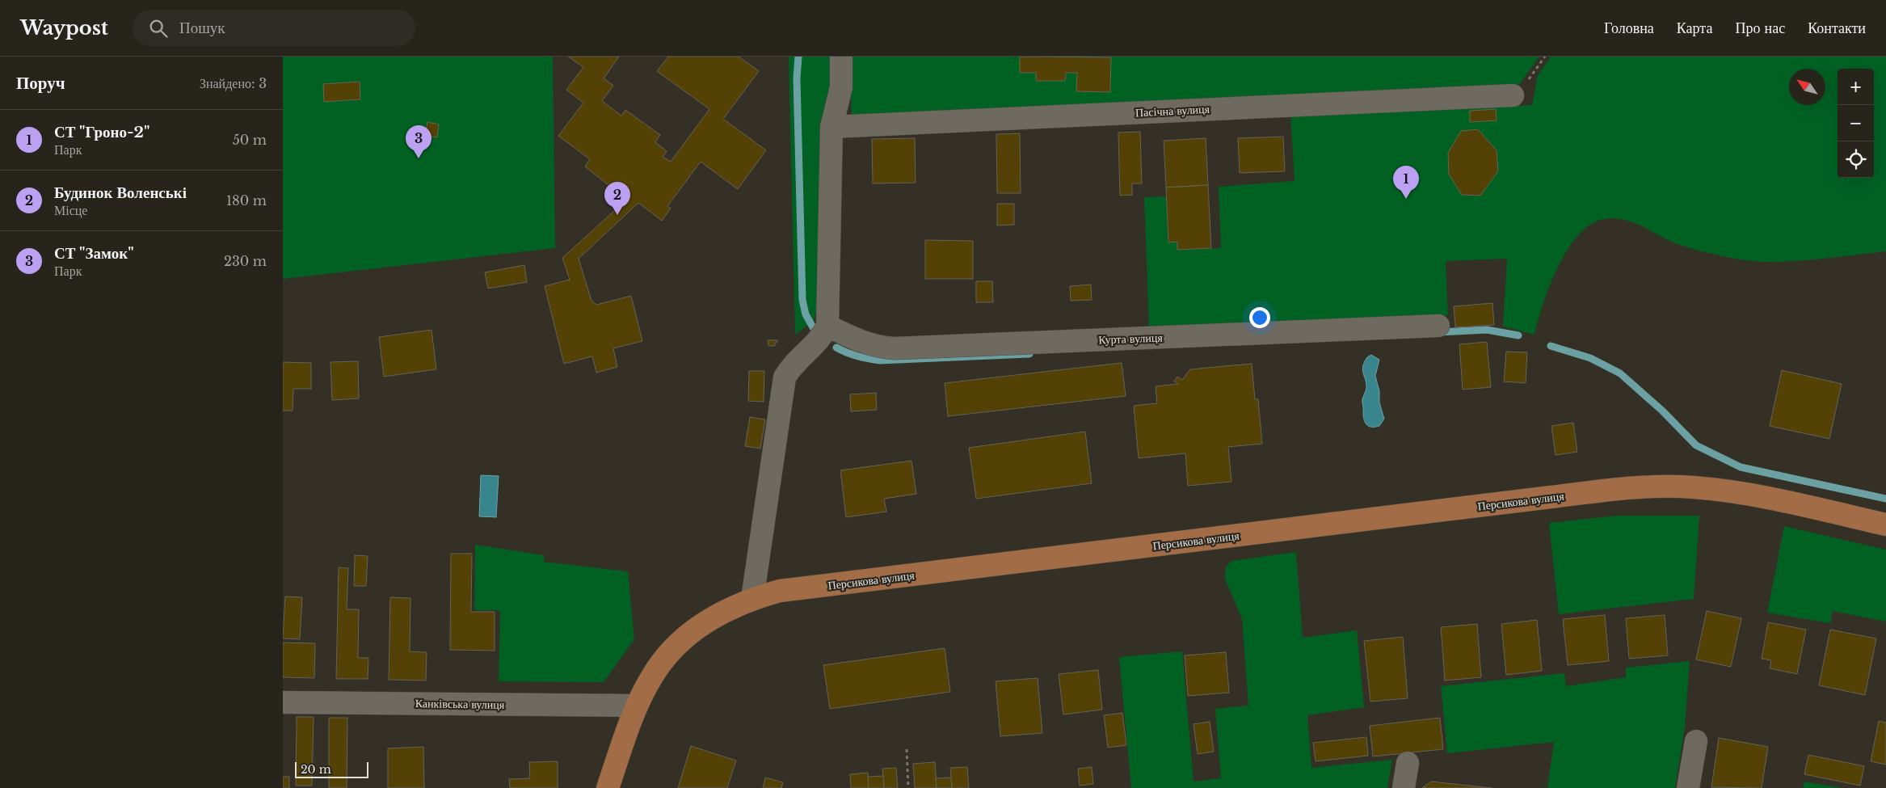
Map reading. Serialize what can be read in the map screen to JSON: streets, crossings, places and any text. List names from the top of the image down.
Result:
{
  "streets": {
    "main road": ["Персикова вулиця"],
    "street": ["Пасічна вулиця", "Курта вулиця", "Канківська вулиця"]
  },
  "crossings": [
    ["Персикова вулиця", "Канківська вулиця"]
  ],
  "scale_bar": "20 m",
  "north": "top left",
  "page": {
    "header": "Waypost",
    "search": "Пошук",
    "nav": [
      "Головна",
      "Карта",
      "Про нас",
      "Контакти"
    ],
    "heading": ["Поруч", "Знайдено: 3"],
    "map_buttons": ["+", "−"],
    "list": [
      {
        "mark": "1",
        "name": "СТ \"Гроно-2\"",
        "note": "Парк",
        "value": "50 m"
      },
      {
        "mark": "2",
        "name": "Будинок Воленські",
        "note": "Місце",
        "value": "180 m"
      },
      {
        "mark": "3",
        "name": "СТ \"Замок\"",
        "note": "Парк",
        "value": "230 m"
      }
    ],
    "pins": ["3", "1", "2"],
    "scale": "20 m"
  }
}
